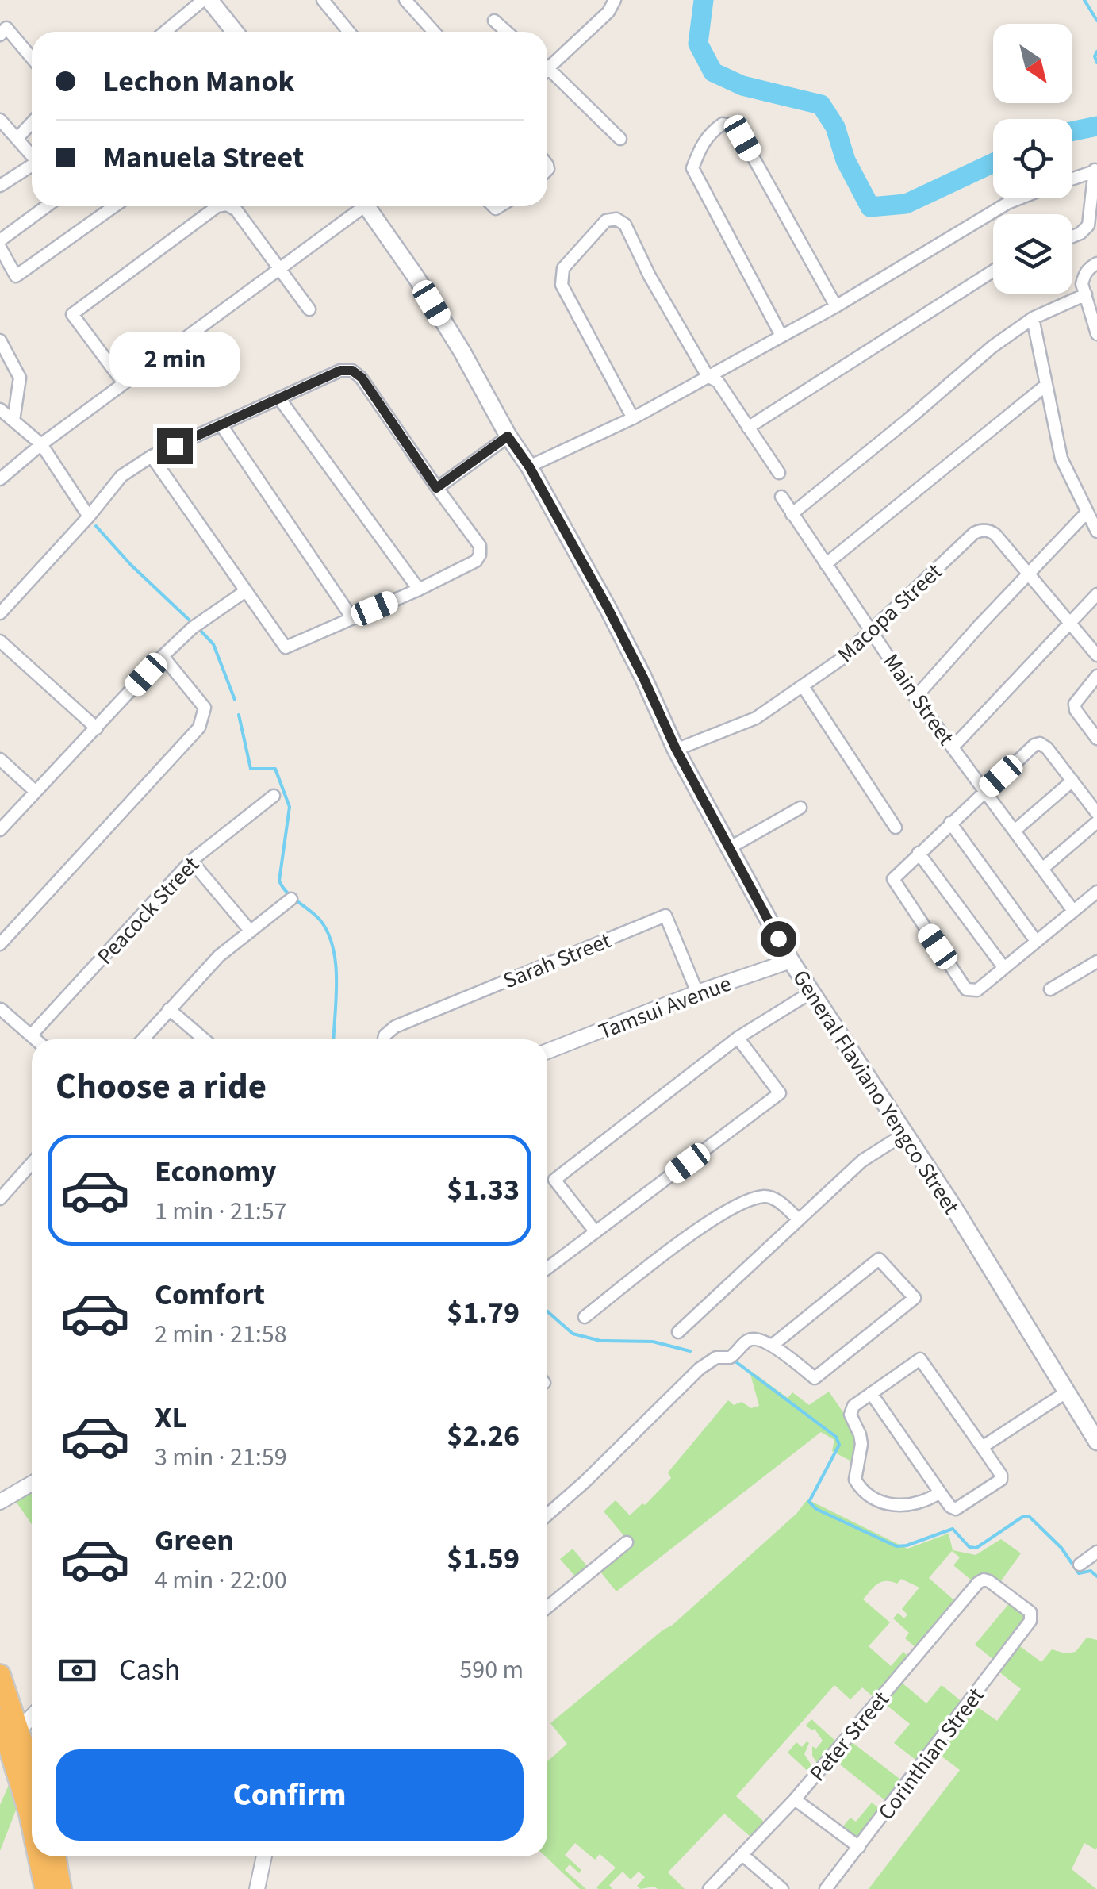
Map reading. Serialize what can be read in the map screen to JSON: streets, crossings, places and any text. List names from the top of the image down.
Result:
{
  "streets": {
    "main road": ["General Flaviano Yengco Street"],
    "street": [
      "Macopa Street",
      "Main Street",
      "Peacock Street",
      "Sarah Street",
      "Tamsui Avenue",
      "Peter Street",
      "Corinthian Street"
    ]
  },
  "crossings": [
    ["Macopa Street", "Main Street"],
    ["Macopa Street", "General Flaviano Yengco Street"],
    ["Sarah Street", "Tamsui Avenue"],
    ["Tamsui Avenue", "General Flaviano Yengco Street"],
    ["Peter Street", "Corinthian Street"]
  ],
  "north": "bottom right",
  "page": {
    "banner": ["Lechon Manok", "Manuela Street"],
    "bubble": "2 min",
    "heading": "Choose a ride",
    "list": [
      {
        "name": "Economy",
        "note": "1 min · 21:57",
        "value": "$1.33"
      },
      {
        "name": "Comfort",
        "note": "2 min · 21:58",
        "value": "$1.79"
      },
      {
        "name": "XL",
        "note": "3 min · 21:59",
        "value": "$2.26"
      },
      {
        "name": "Green",
        "note": "4 min · 22:00",
        "value": "$1.59"
      }
    ],
    "pay": ["Cash", "590 m"],
    "buttons": "Confirm"
  }
}
